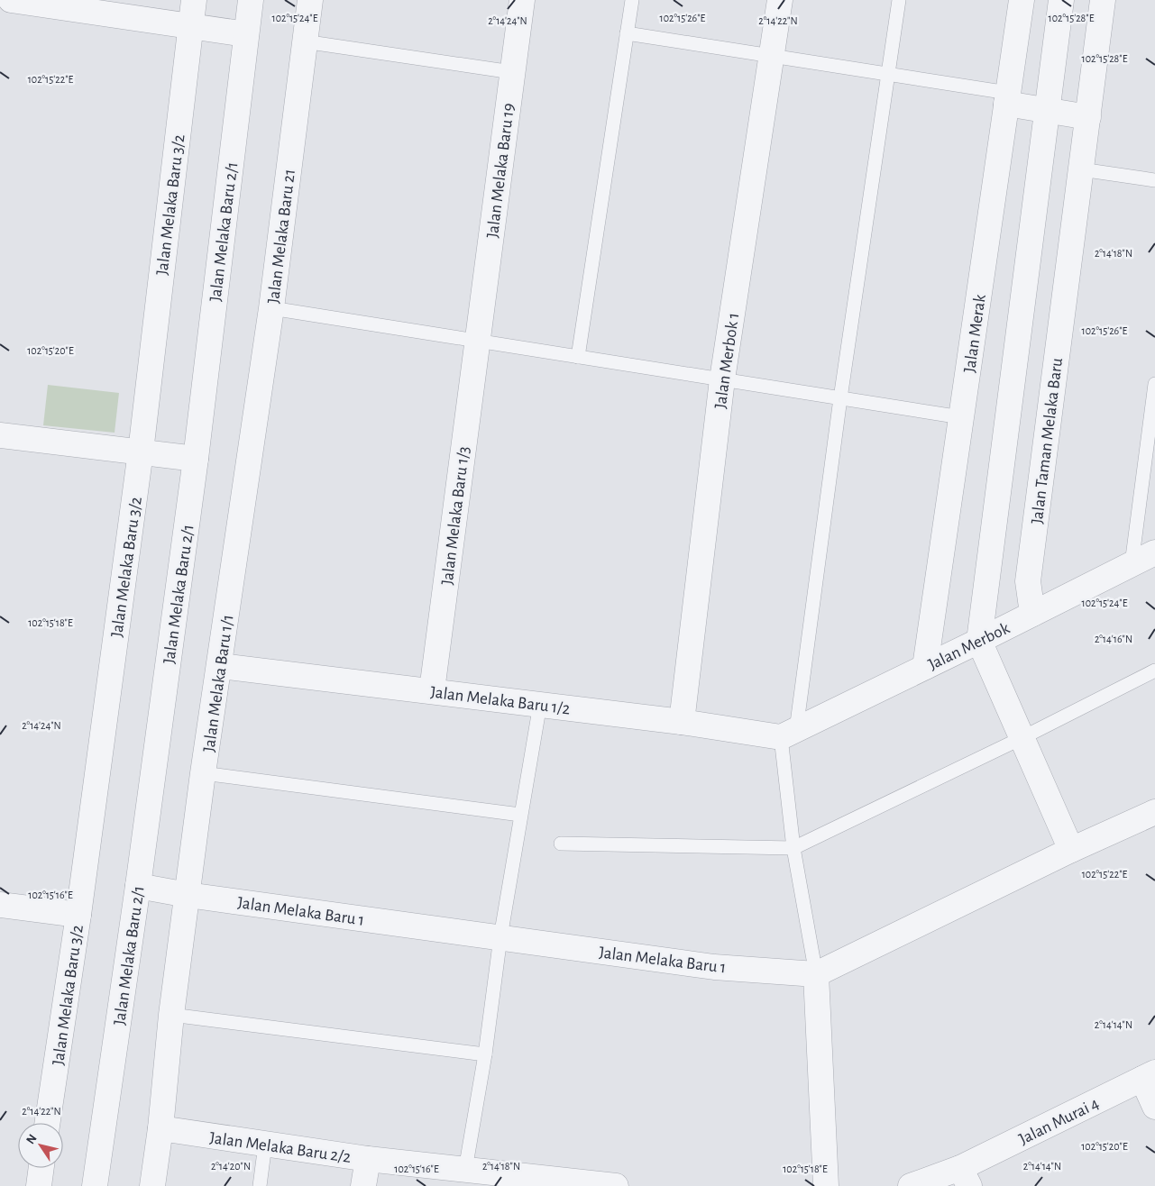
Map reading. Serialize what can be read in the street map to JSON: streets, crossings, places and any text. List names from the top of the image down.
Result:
{
  "streets": {
    "street": [
      "Jalan Melaka Baru 19",
      "Jalan Melaka Baru 3/2",
      "Jalan Melaka Baru 2/1",
      "Jalan Melaka Baru 21",
      "Jalan Merak",
      "Jalan Merbok 1",
      "Jalan Taman Melaka Baru",
      "Jalan Melaka Baru 1/3",
      "Jalan Merbok",
      "Jalan Melaka Baru 1/1",
      "Jalan Melaka Baru 1/2",
      "Jalan Melaka Baru 1",
      "Jalan Murai 4",
      "Jalan Melaka Baru 2/2"
    ]
  },
  "crossings": [
    ["Jalan Melaka Baru 19", "Jalan Melaka Baru 1/3"],
    ["Jalan Melaka Baru 2/1", "Jalan Melaka Baru 1"],
    ["Jalan Melaka Baru 21", "Jalan Melaka Baru 1/1"],
    ["Jalan Merak", "Jalan Merbok"],
    ["Jalan Merbok 1", "Jalan Melaka Baru 1/2"],
    ["Jalan Taman Melaka Baru", "Jalan Merbok"],
    ["Jalan Melaka Baru 1/3", "Jalan Melaka Baru 1/2"],
    ["Jalan Merbok", "Jalan Melaka Baru 1/2"],
    ["Jalan Melaka Baru 1/1", "Jalan Melaka Baru 1/2"],
    ["Jalan Melaka Baru 1/1", "Jalan Melaka Baru 1"]
  ],
  "north": "top left",
  "coordinates": [
    "102°15'26\"E",
    "102°15'28\"E",
    "102°15'24\"E",
    "2°14'24\"N",
    "2°14'22\"N",
    "102°15'22\"E",
    "2°14'18\"N",
    "102°15'20\"E",
    "102°15'18\"E",
    "2°14'16\"N",
    "102°15'16\"E",
    "2°14'14\"N",
    "2°14'20\"N"
  ]
}
